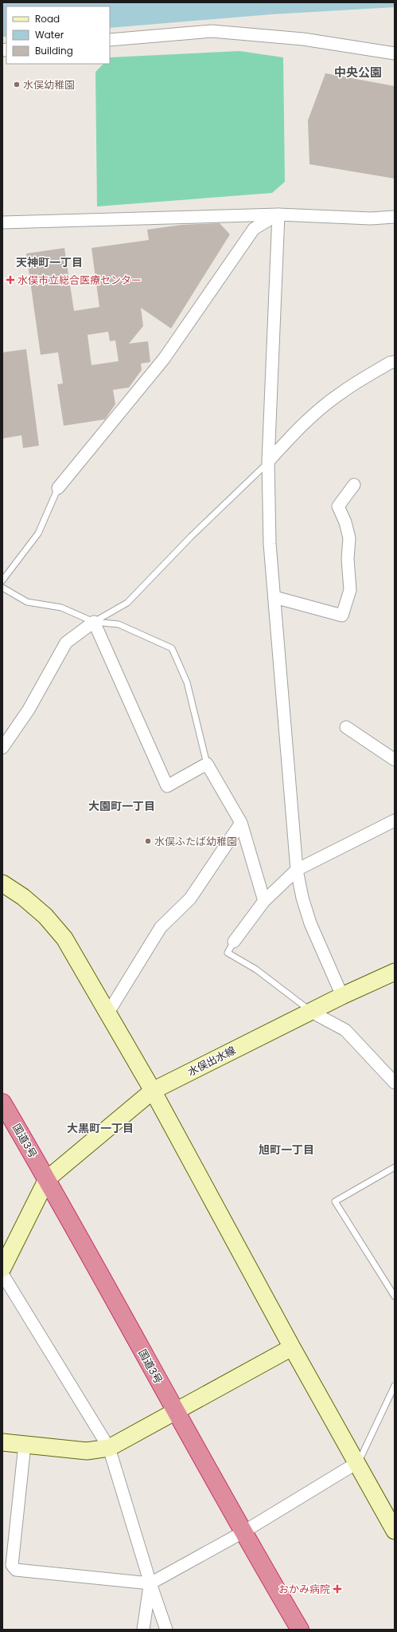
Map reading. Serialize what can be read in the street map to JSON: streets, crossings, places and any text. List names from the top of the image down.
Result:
{
  "streets": {
    "highway": ["国道3号"],
    "street": ["水俣出水線"]
  },
  "crossings": [
    ["水俣出水線", "国道3号"]
  ],
  "districts": [
    "中央公園",
    "天神町一丁目",
    "大園町一丁目",
    "大黒町一丁目",
    "旭町一丁目"
  ],
  "places": {
    "other": ["水俣幼稚園", "水俣ふたば幼稚園"],
    "health": ["水俣市立総合医療センター", "おかみ病院"]
  },
  "legend": ["Road", "Water", "Building"]
}
